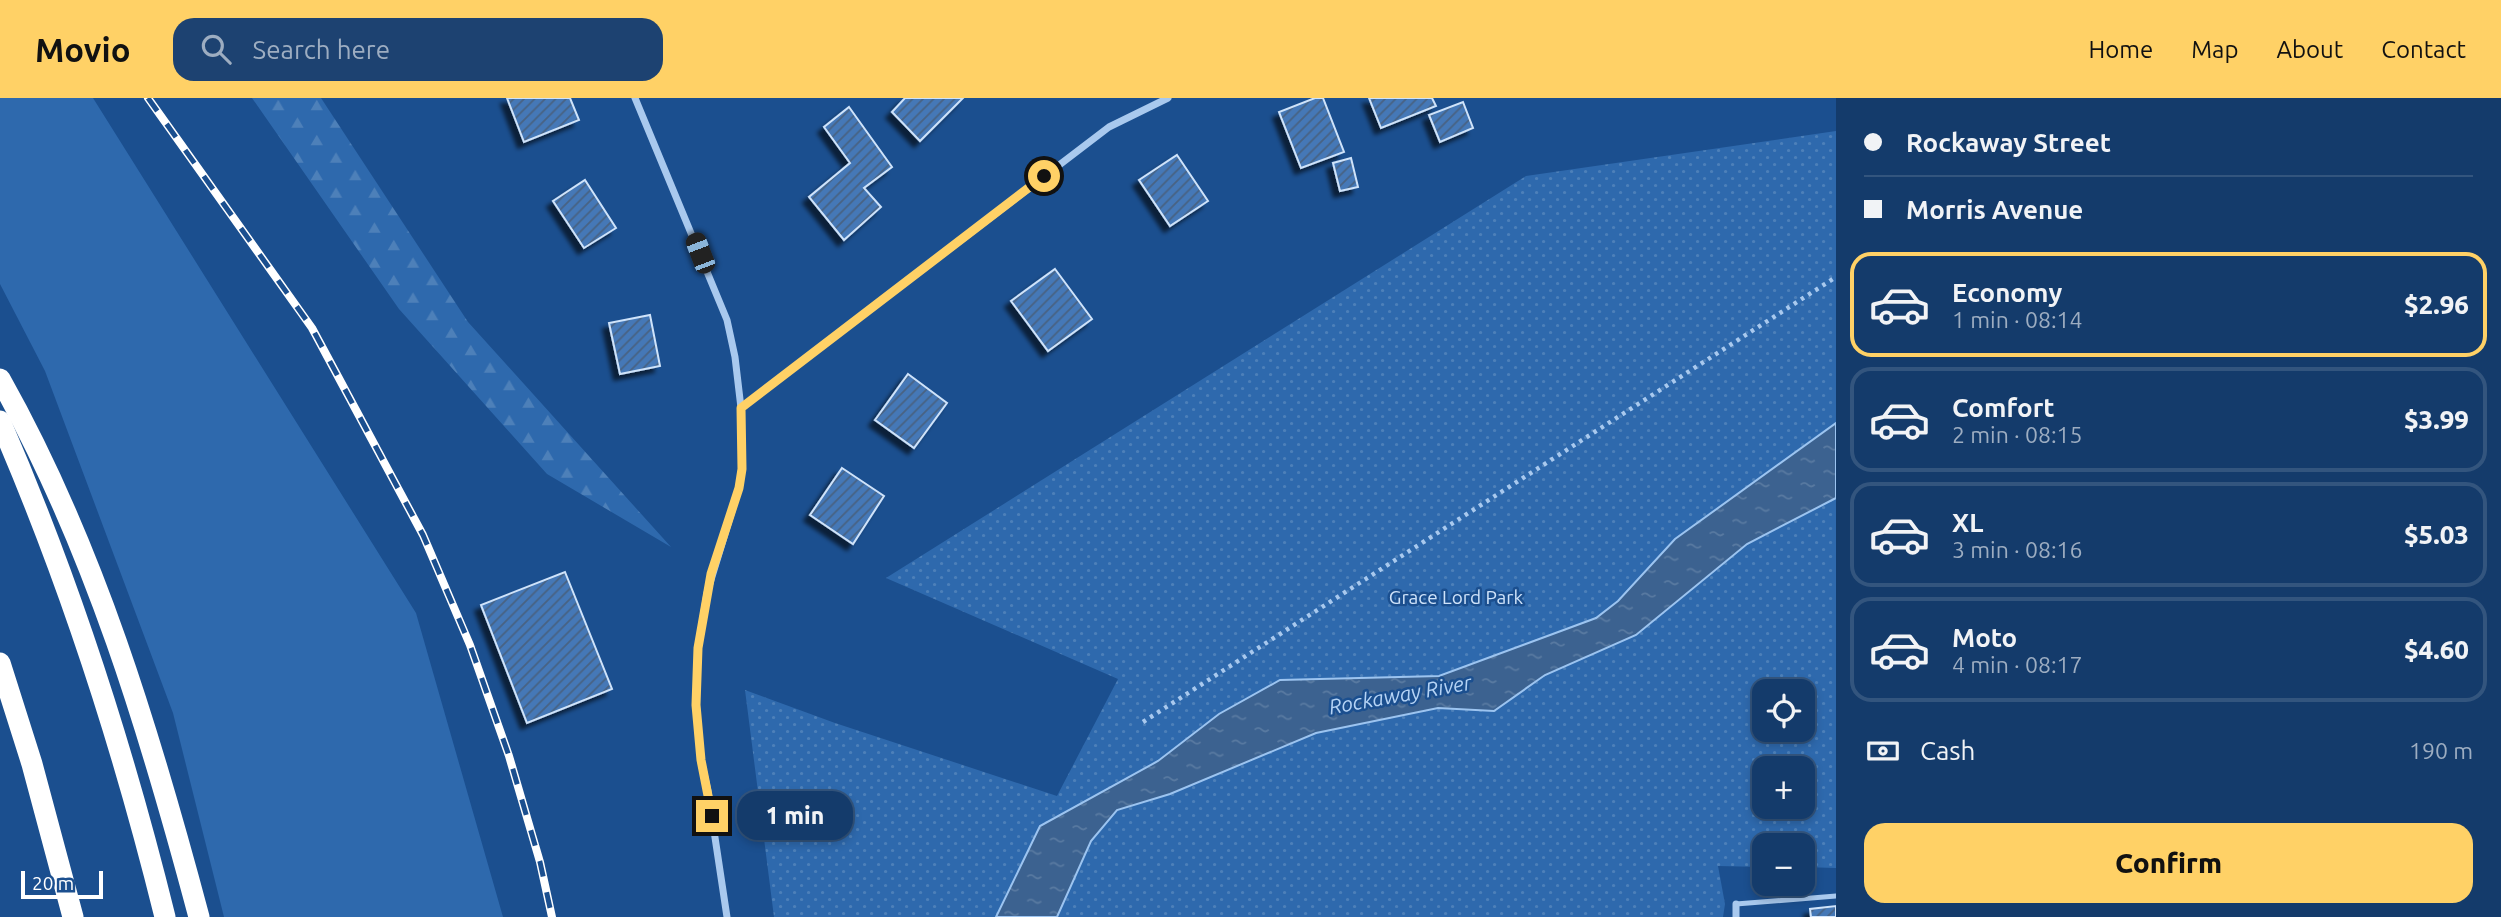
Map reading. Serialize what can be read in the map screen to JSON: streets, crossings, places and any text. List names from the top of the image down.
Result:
{
  "water": ["Rockaway River"],
  "parks": ["Grace Lord Park"],
  "scale_bar": "20 m",
  "page": {
    "header": "Movio",
    "search": "Search here",
    "nav": [
      "Home",
      "Map",
      "About",
      "Contact"
    ],
    "banner": ["Rockaway Street", "Morris Avenue"],
    "list": [
      {
        "name": "Economy",
        "note": "1 min · 08:14",
        "value": "$2.96"
      },
      {
        "name": "Comfort",
        "note": "2 min · 08:15",
        "value": "$3.99"
      },
      {
        "name": "XL",
        "note": "3 min · 08:16",
        "value": "$5.03"
      },
      {
        "name": "Moto",
        "note": "4 min · 08:17",
        "value": "$4.60"
      }
    ],
    "map_buttons": ["+", "−"],
    "pay": ["Cash", "190 m"],
    "bubble": "1 min",
    "buttons": "Confirm",
    "scale": "20 m"
  }
}
